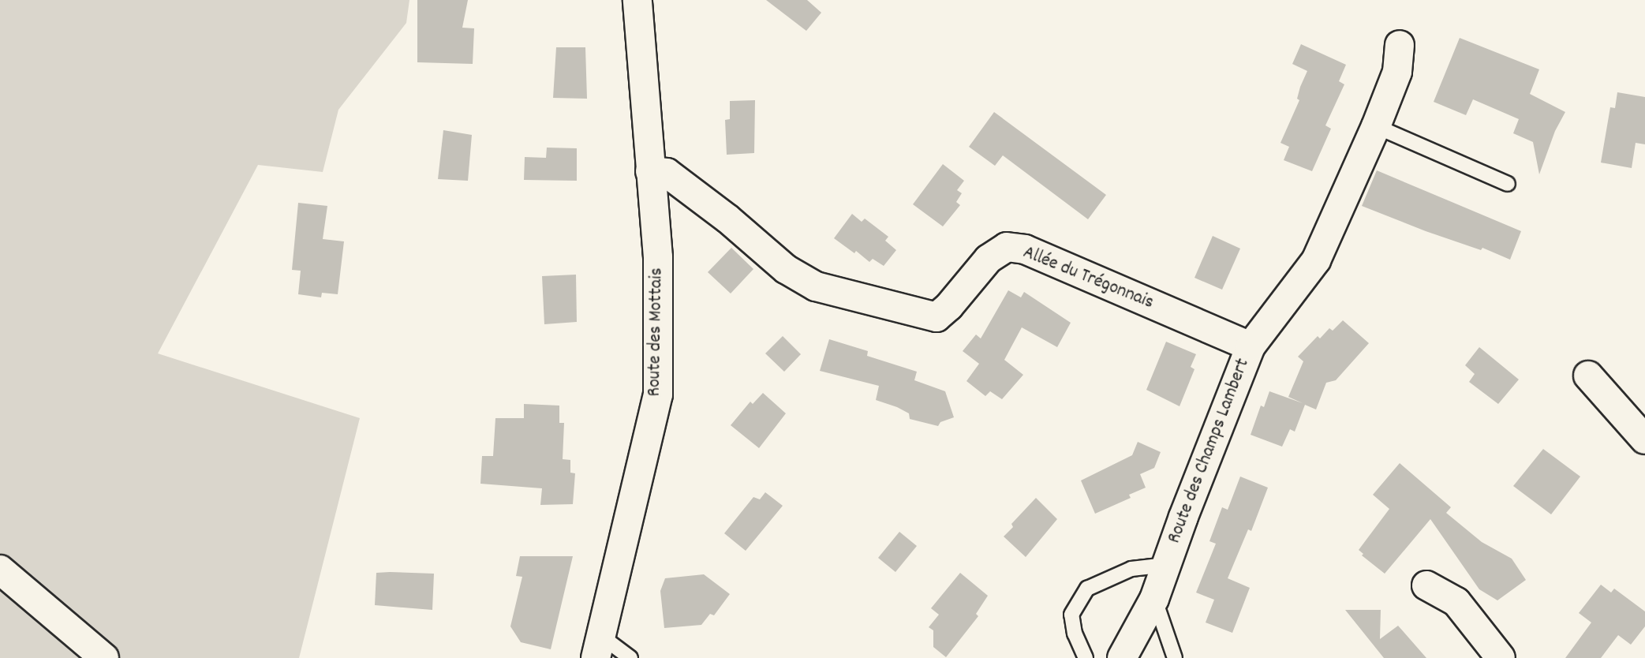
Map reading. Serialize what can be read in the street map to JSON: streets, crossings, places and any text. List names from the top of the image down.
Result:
{
  "streets": {
    "street": ["Allée du Trégonnais", "Route des Mottais", "Route des Champs Lambert"]
  },
  "crossings": [
    ["Allée du Trégonnais", "Route des Mottais"],
    ["Allée du Trégonnais", "Route des Champs Lambert"]
  ]
}
